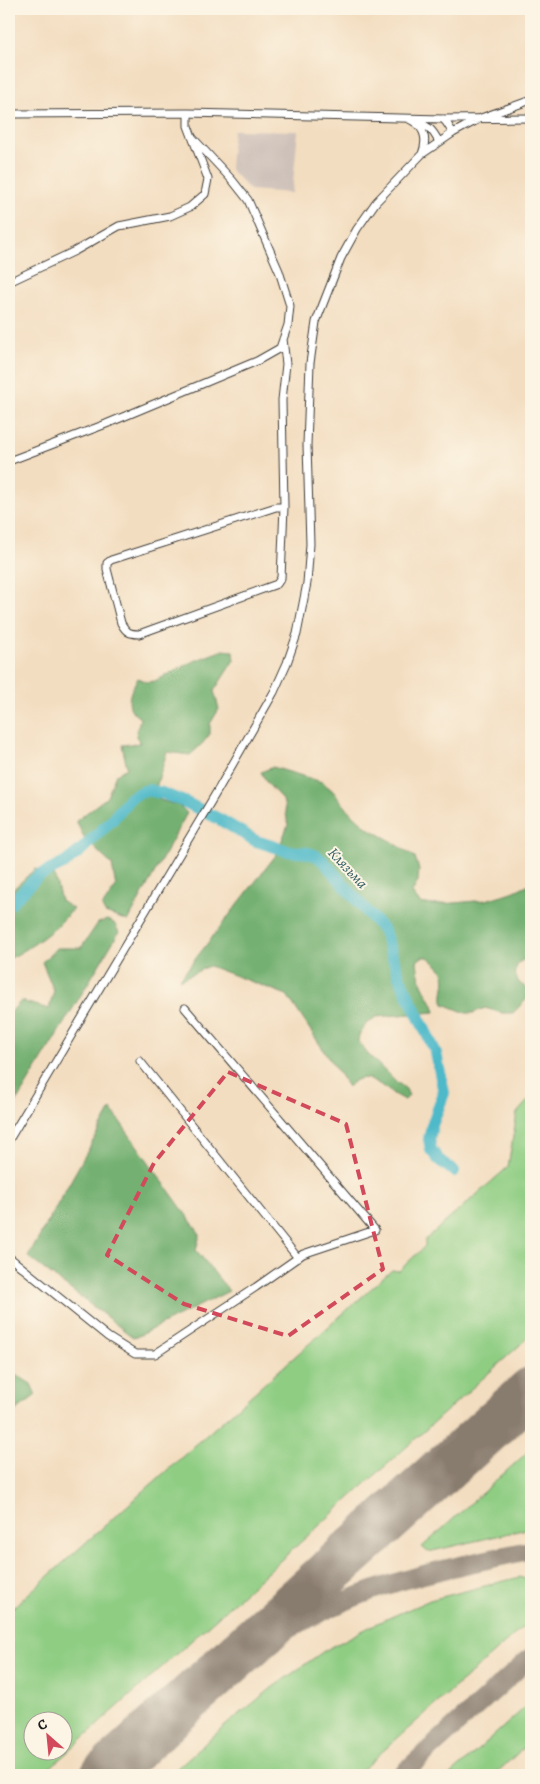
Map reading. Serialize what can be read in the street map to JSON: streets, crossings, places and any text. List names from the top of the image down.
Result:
{
  "water": ["Клязьма"],
  "north": "top left"
}
